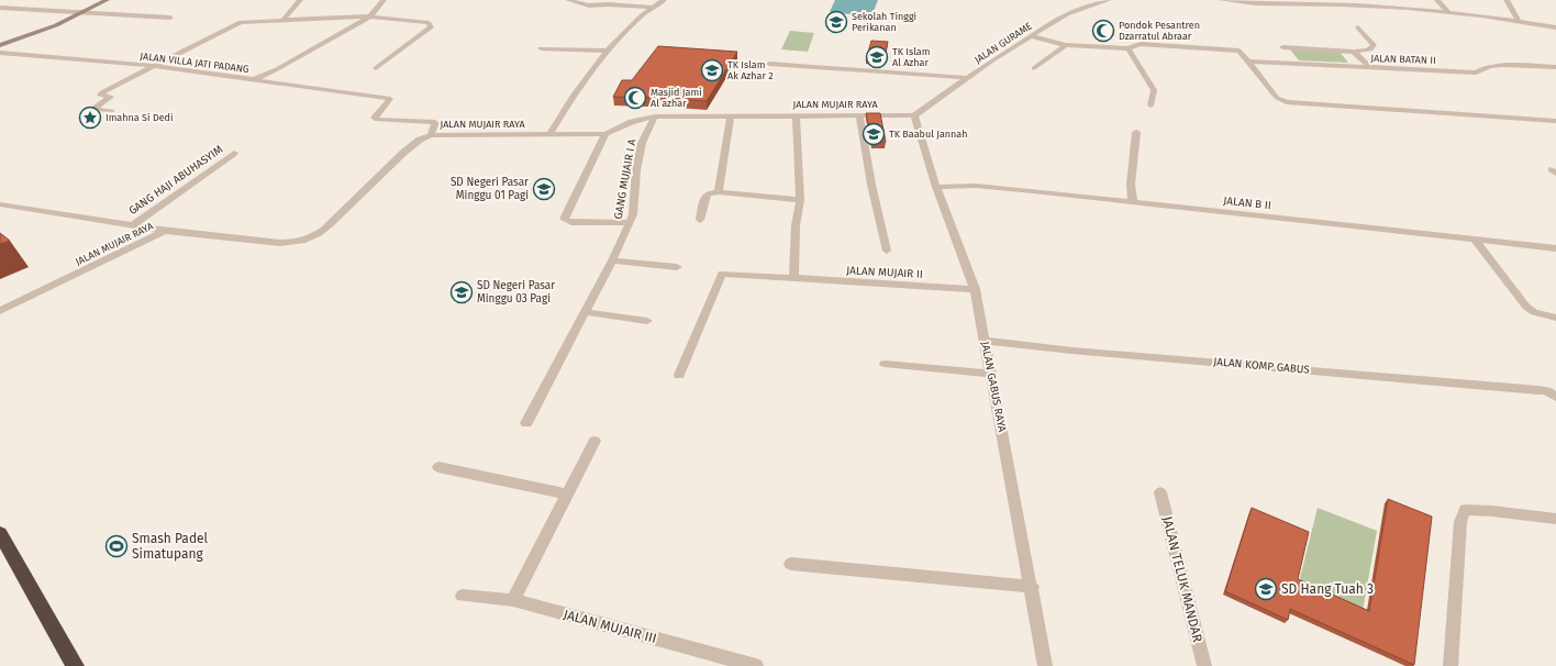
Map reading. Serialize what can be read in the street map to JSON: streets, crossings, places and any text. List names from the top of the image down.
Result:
{
  "streets": {
    "street": [
      "JALAN GURAME",
      "JALAN BATAN II",
      "JALAN VILLA JATI PADANG",
      "JALAN MUJAIR RAYA",
      "GANG MUJAIR I A",
      "GANG HAJI ABUHASYIM",
      "JALAN B II",
      "JALAN MUJAIR II",
      "JALAN KOMP GABUS",
      "JALAN GABUS RAYA",
      "JALAN TELUK MANDAR",
      "JALAN MUJAIR III"
    ]
  },
  "crossings": [
    ["JALAN GURAME", "JALAN MUJAIR RAYA"],
    ["JALAN GURAME", "JALAN GABUS RAYA"],
    ["JALAN MUJAIR RAYA", "GANG MUJAIR I A"],
    ["JALAN MUJAIR RAYA", "JALAN GABUS RAYA"],
    ["JALAN B II", "JALAN GABUS RAYA"],
    ["JALAN MUJAIR II", "JALAN GABUS RAYA"],
    ["JALAN KOMP GABUS", "JALAN GABUS RAYA"]
  ],
  "places": {
    "school or university": [
      "Sekolah Tinggi Perikanan",
      "TK Islam Al Azhar",
      "TK Islam Ak Azhar 2",
      "TK Baabul Jannah",
      "SD Negeri Pasar Minggu 01 Pagi",
      "SD Negeri Pasar Minggu 03 Pagi",
      "SD Hang Tuah 3"
    ],
    "mosque": ["Pondok Pesantren Dzarratul Abraar", "Masjid Jami Al azhar"],
    "place": ["Imahna Si Dedi"],
    "sports": ["Smash Padel Simatupang"]
  }
}
